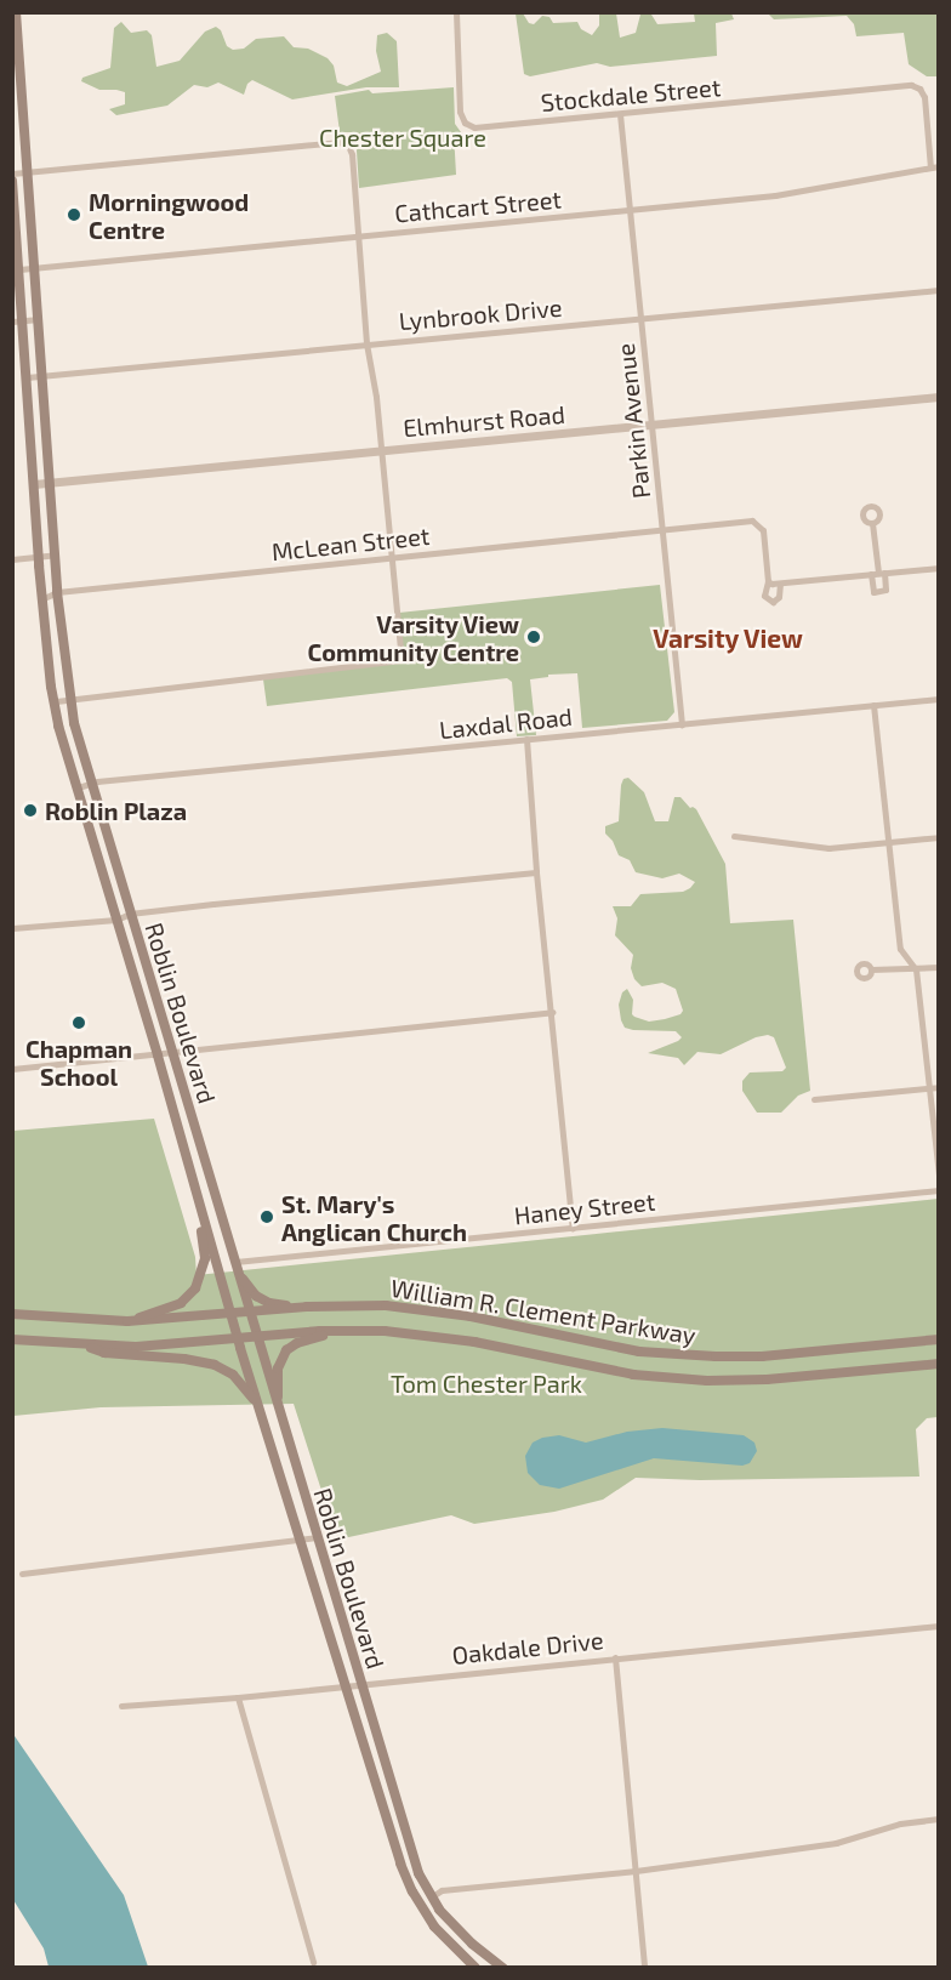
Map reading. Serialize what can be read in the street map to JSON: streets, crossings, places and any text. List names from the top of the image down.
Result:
{
  "streets": {
    "main road": ["Roblin Boulevard", "William R. Clement Parkway"],
    "street": [
      "Stockdale Street",
      "Cathcart Street",
      "Lynbrook Drive",
      "Elmhurst Road",
      "Parkin Avenue",
      "McLean Street",
      "Laxdal Road",
      "Haney Street",
      "Oakdale Drive"
    ]
  },
  "crossings": [
    ["Stockdale Street", "Cathcart Street"],
    ["Stockdale Street", "Parkin Avenue"],
    ["Cathcart Street", "Parkin Avenue"],
    ["Cathcart Street", "Roblin Boulevard"],
    ["Lynbrook Drive", "Parkin Avenue"],
    ["Lynbrook Drive", "Roblin Boulevard"],
    ["Elmhurst Road", "Parkin Avenue"],
    ["Elmhurst Road", "Roblin Boulevard"],
    ["Parkin Avenue", "McLean Street"],
    ["Parkin Avenue", "Laxdal Road"],
    ["McLean Street", "Roblin Boulevard"],
    ["Laxdal Road", "Roblin Boulevard"],
    ["Roblin Boulevard", "Haney Street"],
    ["Roblin Boulevard", "William R. Clement Parkway"],
    ["Roblin Boulevard", "Oakdale Drive"]
  ],
  "districts": ["Varsity View"],
  "parks": ["Chester Square", "Tom Chester Park"],
  "places": [
    "Morningwood Centre",
    "Varsity View Community Centre",
    "Roblin Plaza",
    "Chapman School",
    "St. Mary's Anglican Church"
  ]
}
